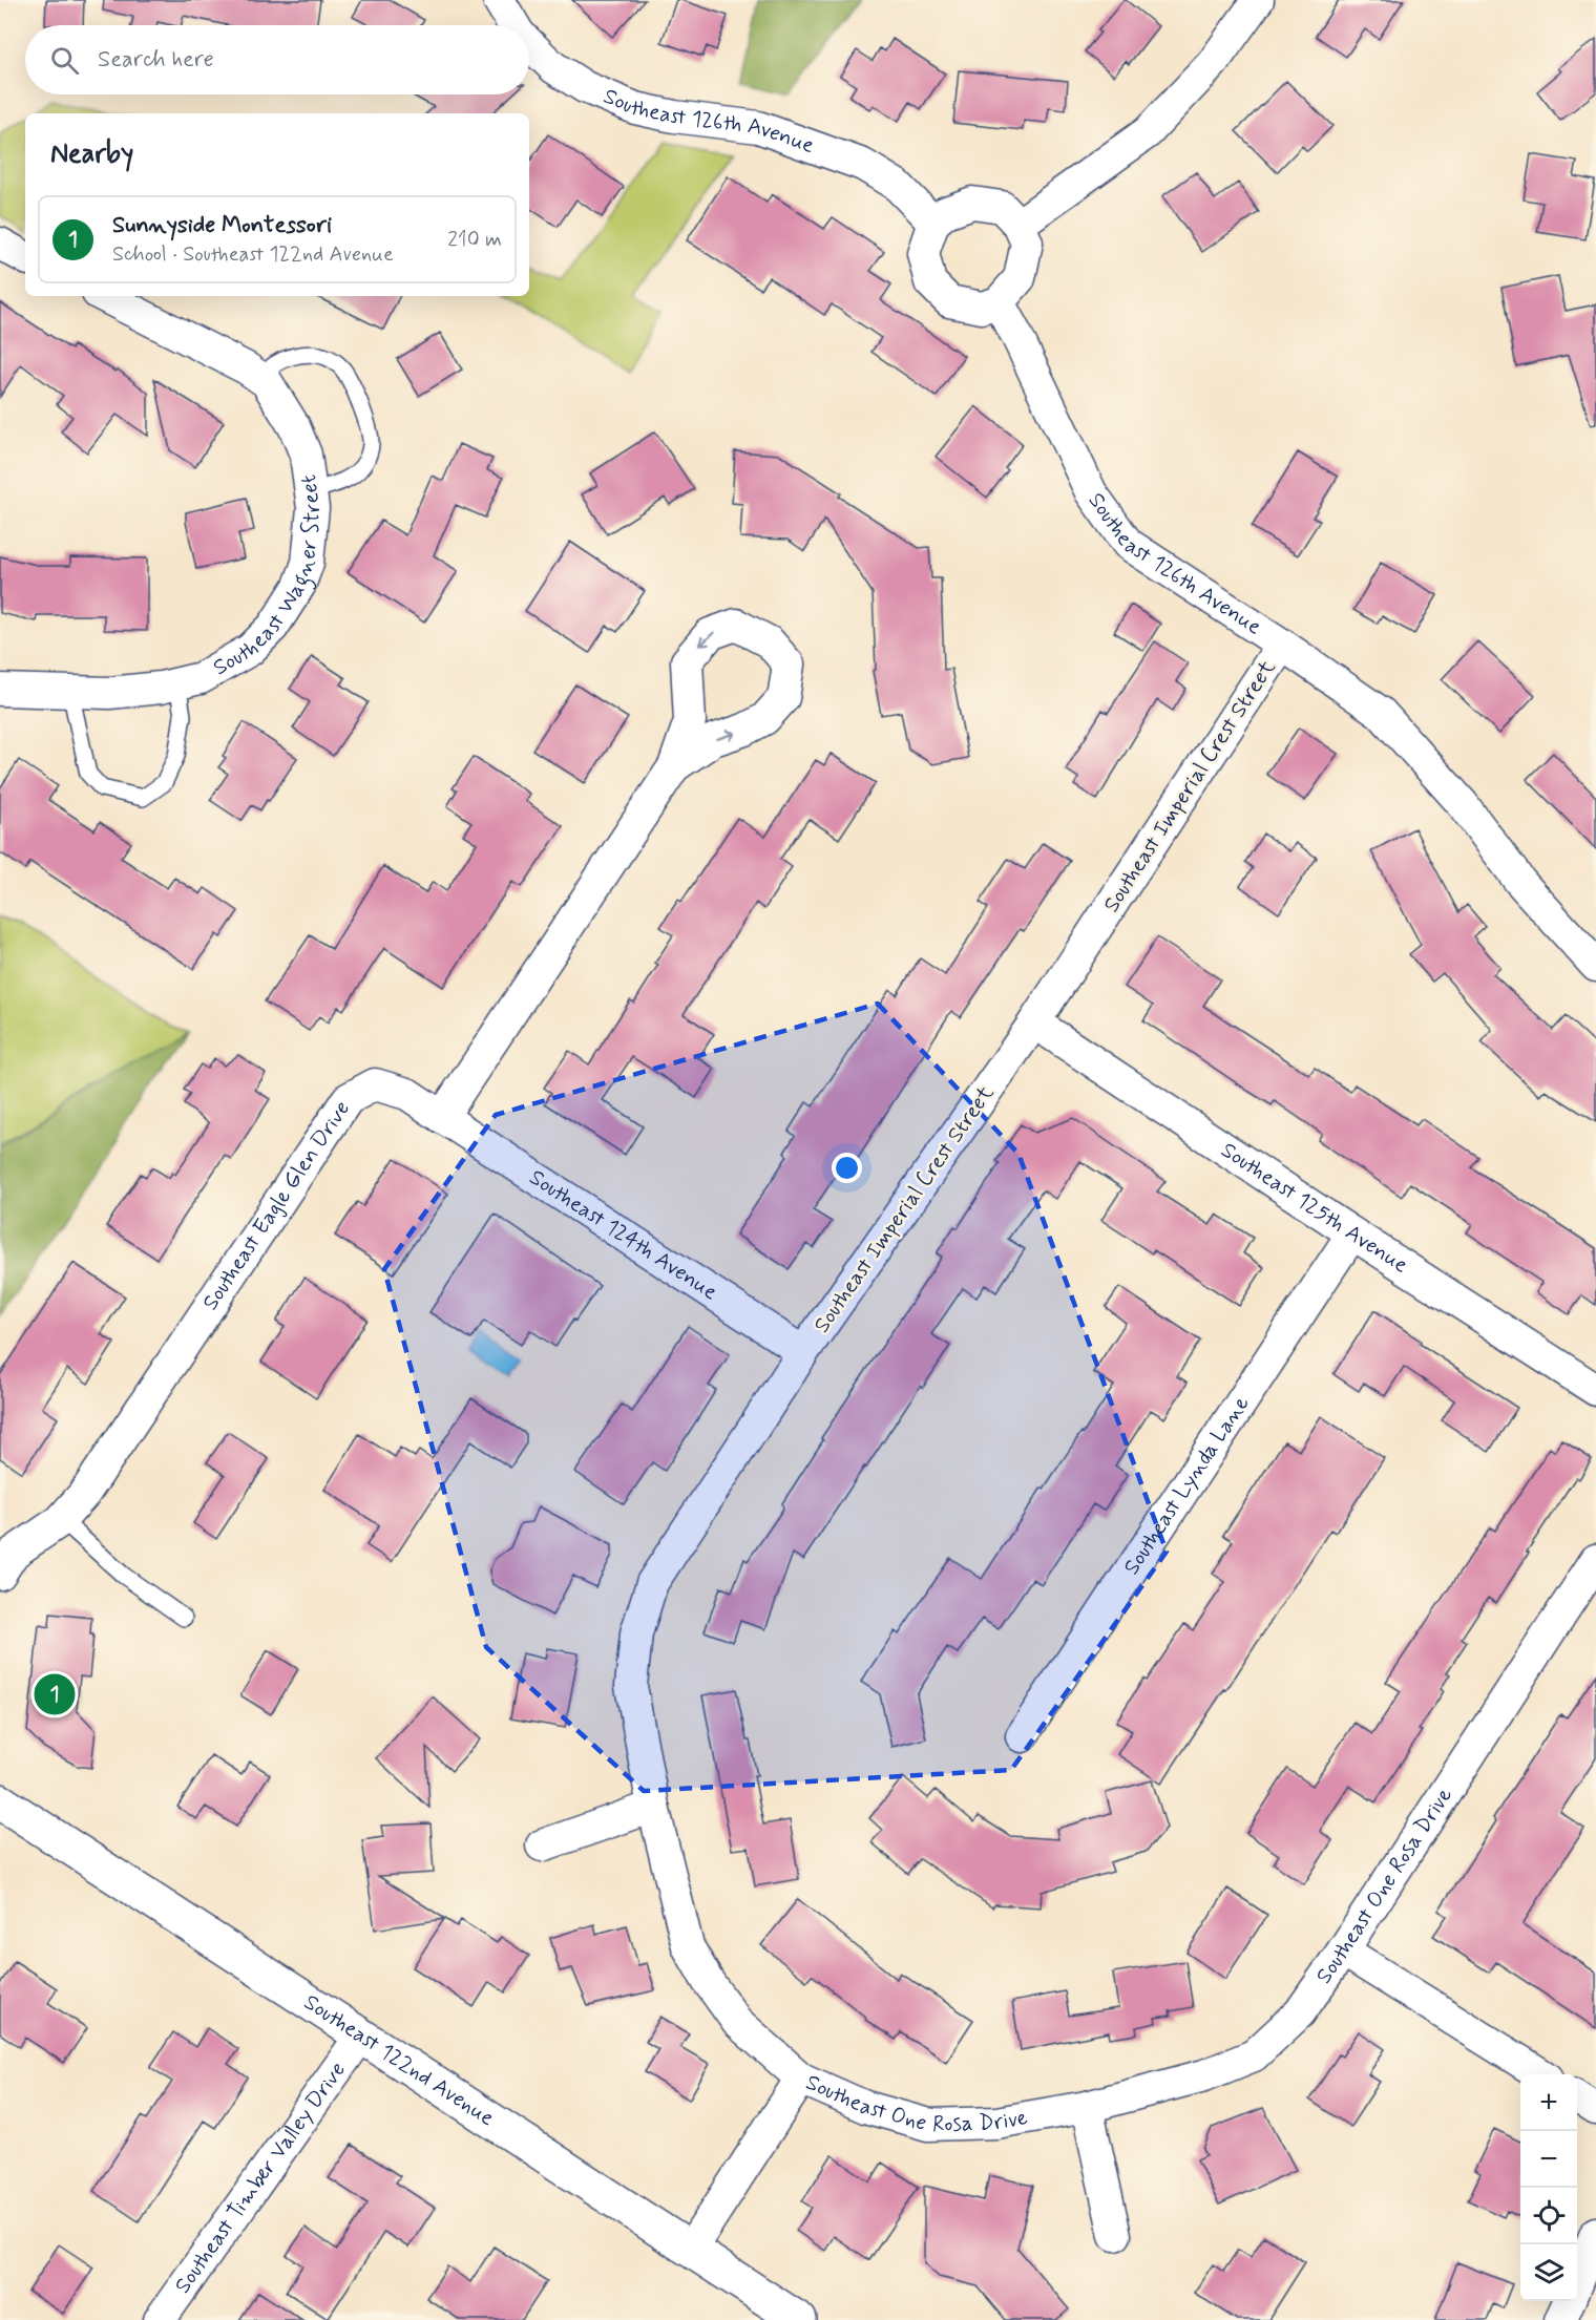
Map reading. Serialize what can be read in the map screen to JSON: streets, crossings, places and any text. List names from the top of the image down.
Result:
{
  "streets": {
    "main road": ["Southeast 122nd Avenue"],
    "street": [
      "Southeast 126th Avenue",
      "Southeast Wagner Street",
      "Southeast Imperial Crest Street",
      "Southeast Eagle Glen Drive",
      "Southeast 125th Avenue",
      "Southeast 124th Avenue",
      "Southeast Lynda Lane",
      "Southeast One Rosa Drive",
      "Southeast Timber Valley Drive"
    ]
  },
  "crossings": [
    ["Southeast 126th Avenue", "Southeast Imperial Crest Street"],
    ["Southeast Imperial Crest Street", "Southeast 125th Avenue"],
    ["Southeast Imperial Crest Street", "Southeast 124th Avenue"],
    ["Southeast Imperial Crest Street", "Southeast One Rosa Drive"],
    ["Southeast Eagle Glen Drive", "Southeast 124th Avenue"],
    ["Southeast 125th Avenue", "Southeast Lynda Lane"],
    ["Southeast One Rosa Drive", "Southeast 122nd Avenue"],
    ["Southeast 122nd Avenue", "Southeast Timber Valley Drive"]
  ],
  "page": {
    "search": "Search here",
    "heading": "Nearby",
    "list": [
      {
        "mark": "1",
        "name": "Sunnyside Montessori",
        "note": "School · Southeast 122nd Avenue",
        "value": "210 m"
      }
    ],
    "pins": "1",
    "map_buttons": ["+", "−"]
  }
}
